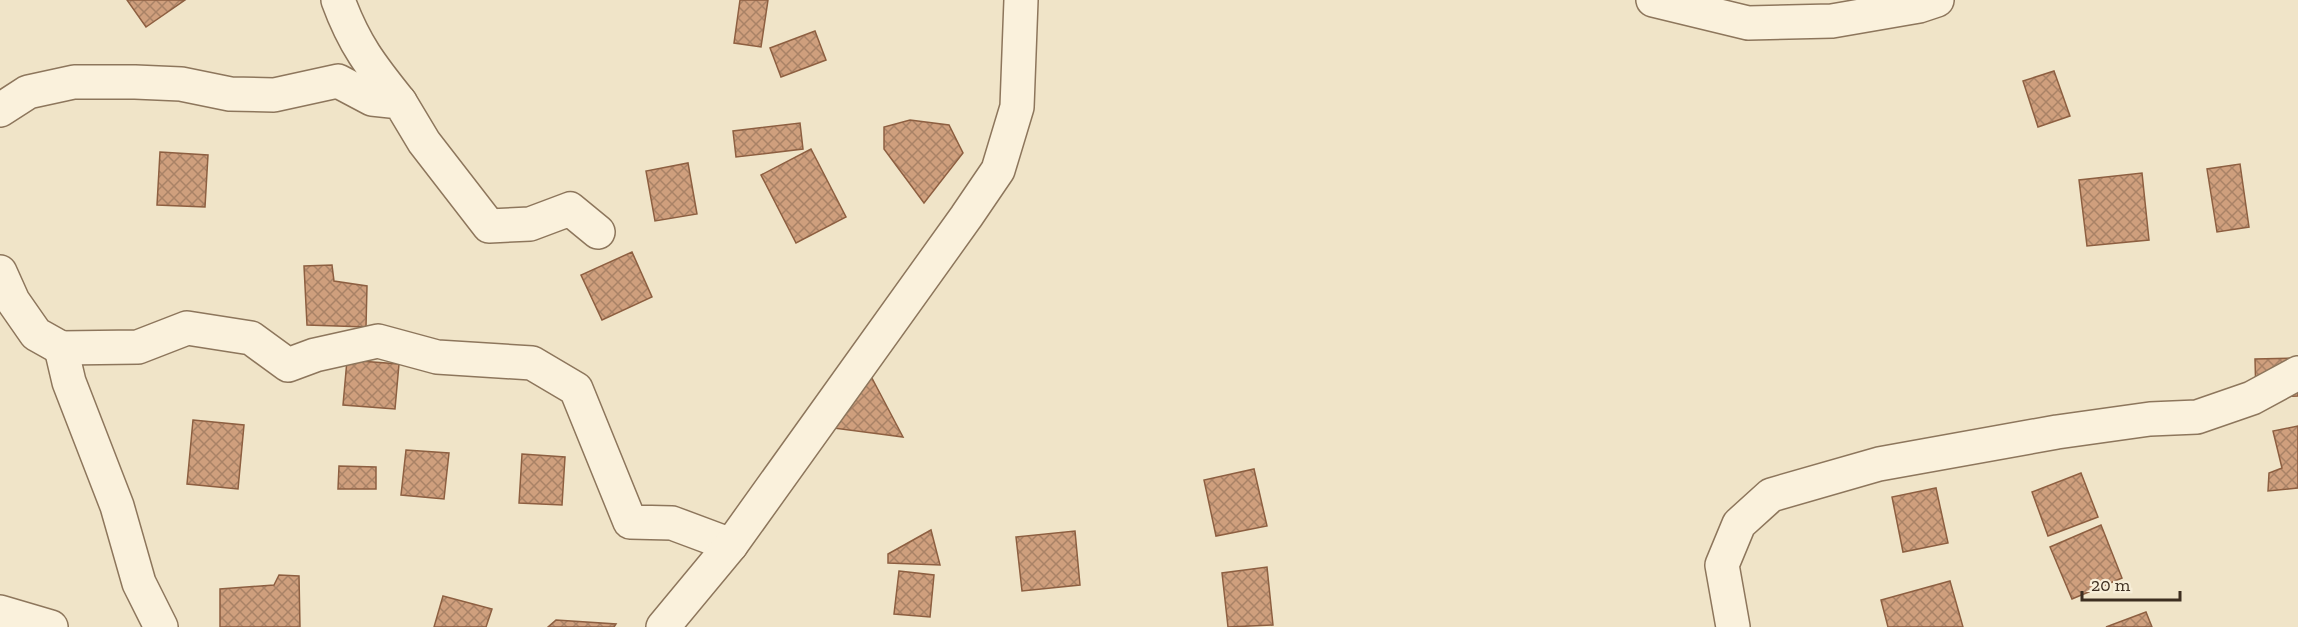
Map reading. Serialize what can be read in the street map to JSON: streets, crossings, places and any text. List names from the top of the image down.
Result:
{
  "scale_bar": "20 m"
}
